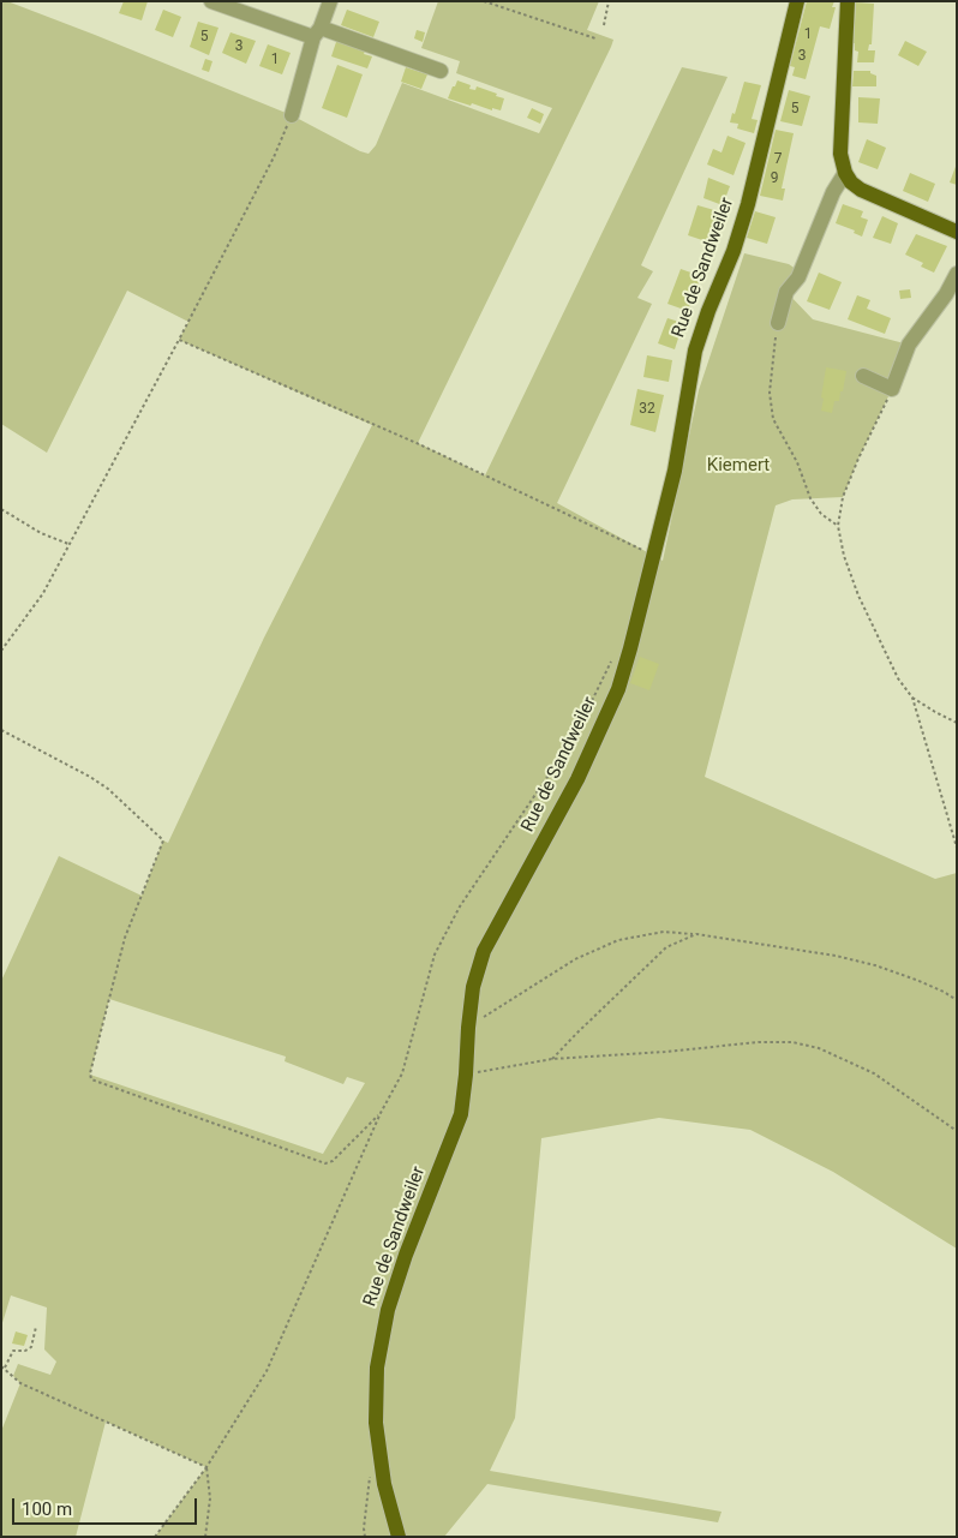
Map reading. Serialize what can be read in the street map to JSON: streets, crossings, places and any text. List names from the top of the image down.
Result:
{
  "streets": {
    "main road": ["Rue de Sandweiler"]
  },
  "parks": ["Kiemert"],
  "house_numbers": [
    "1",
    "5",
    "3",
    "3",
    "1",
    "5",
    "7",
    "9",
    "32"
  ],
  "scale_bar": "100 m"
}
